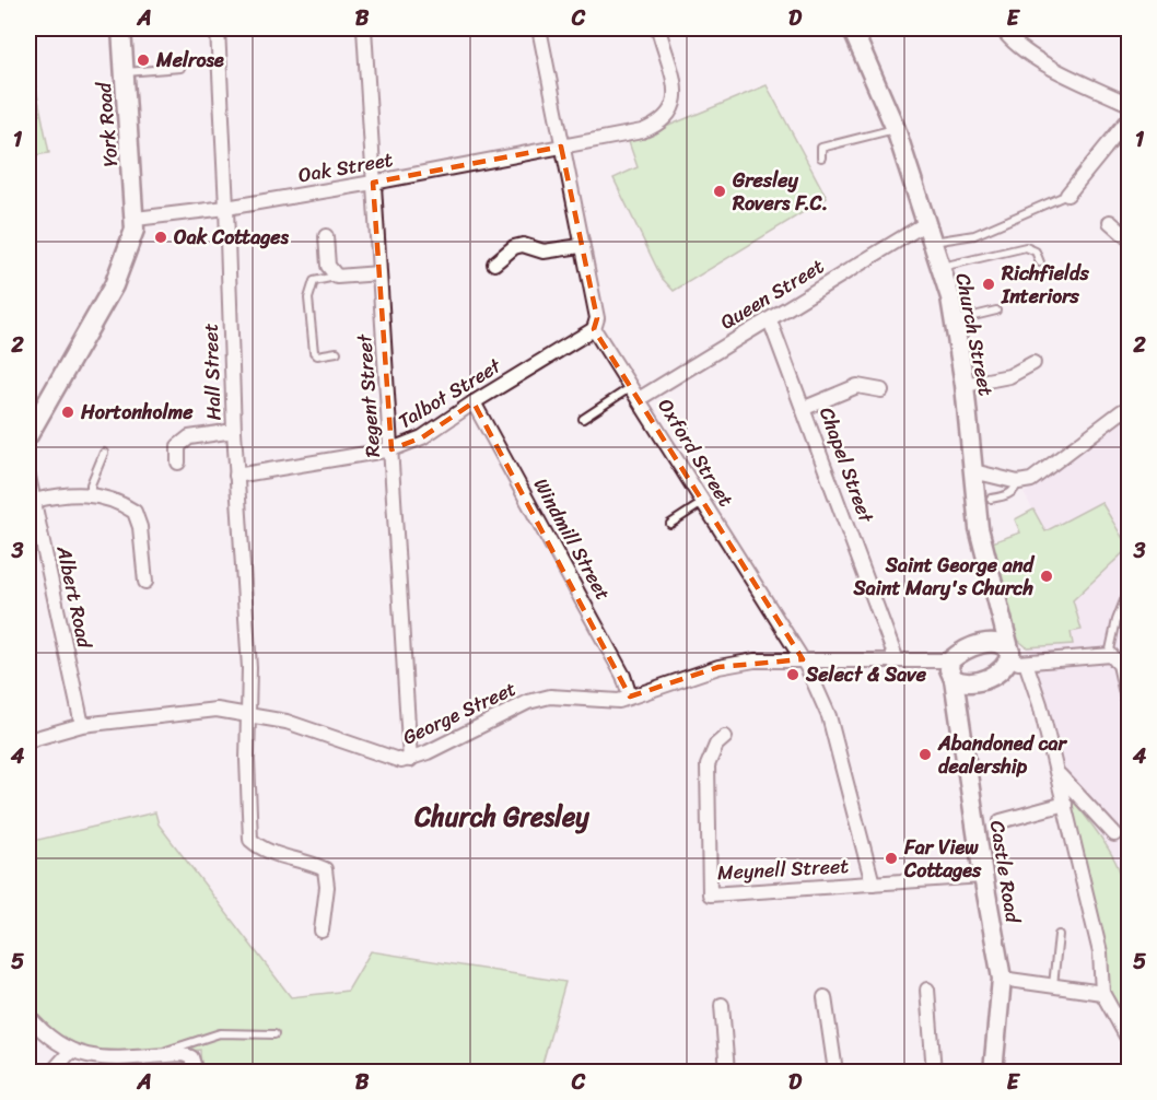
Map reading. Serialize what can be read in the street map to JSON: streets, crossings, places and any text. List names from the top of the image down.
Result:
{
  "streets": {
    "street": [
      "York Road",
      "Oak Street",
      "Queen Street",
      "Church Street",
      "Hall Street",
      "Talbot Street",
      "Regent Street",
      "Oxford Street",
      "Chapel Street",
      "Windmill Street",
      "Albert Road",
      "George Street",
      "Meynell Street",
      "Castle Road"
    ]
  },
  "crossings": [
    ["York Road", "Oak Street"],
    ["Oak Street", "Hall Street"],
    ["Oak Street", "Regent Street"],
    ["Queen Street", "Church Street"],
    ["Queen Street", "Oxford Street"],
    ["Queen Street", "Chapel Street"],
    ["Hall Street", "Talbot Street"],
    ["Hall Street", "George Street"],
    ["Talbot Street", "Regent Street"],
    ["Talbot Street", "Oxford Street"],
    ["Talbot Street", "Windmill Street"],
    ["Regent Street", "George Street"],
    ["Oxford Street", "George Street"],
    ["Oxford Street", "Meynell Street"],
    ["Chapel Street", "George Street"],
    ["Windmill Street", "George Street"],
    ["Albert Road", "George Street"],
    ["George Street", "Castle Road"],
    ["Meynell Street", "Castle Road"]
  ],
  "districts": ["Church Gresley"],
  "places": [
    "Melrose",
    "Gresley Rovers F.C.",
    "Oak Cottages",
    "Richfields Interiors",
    "Hortonholme",
    "Saint George and Saint Mary's Church",
    "Select & Save",
    "Abandoned car dealership",
    "Far View Cottages"
  ],
  "grid": {
    "columns": [
      "A",
      "B",
      "C",
      "D",
      "E"
    ],
    "rows": [
      "1",
      "2",
      "3",
      "4",
      "5"
    ]
  }
}
